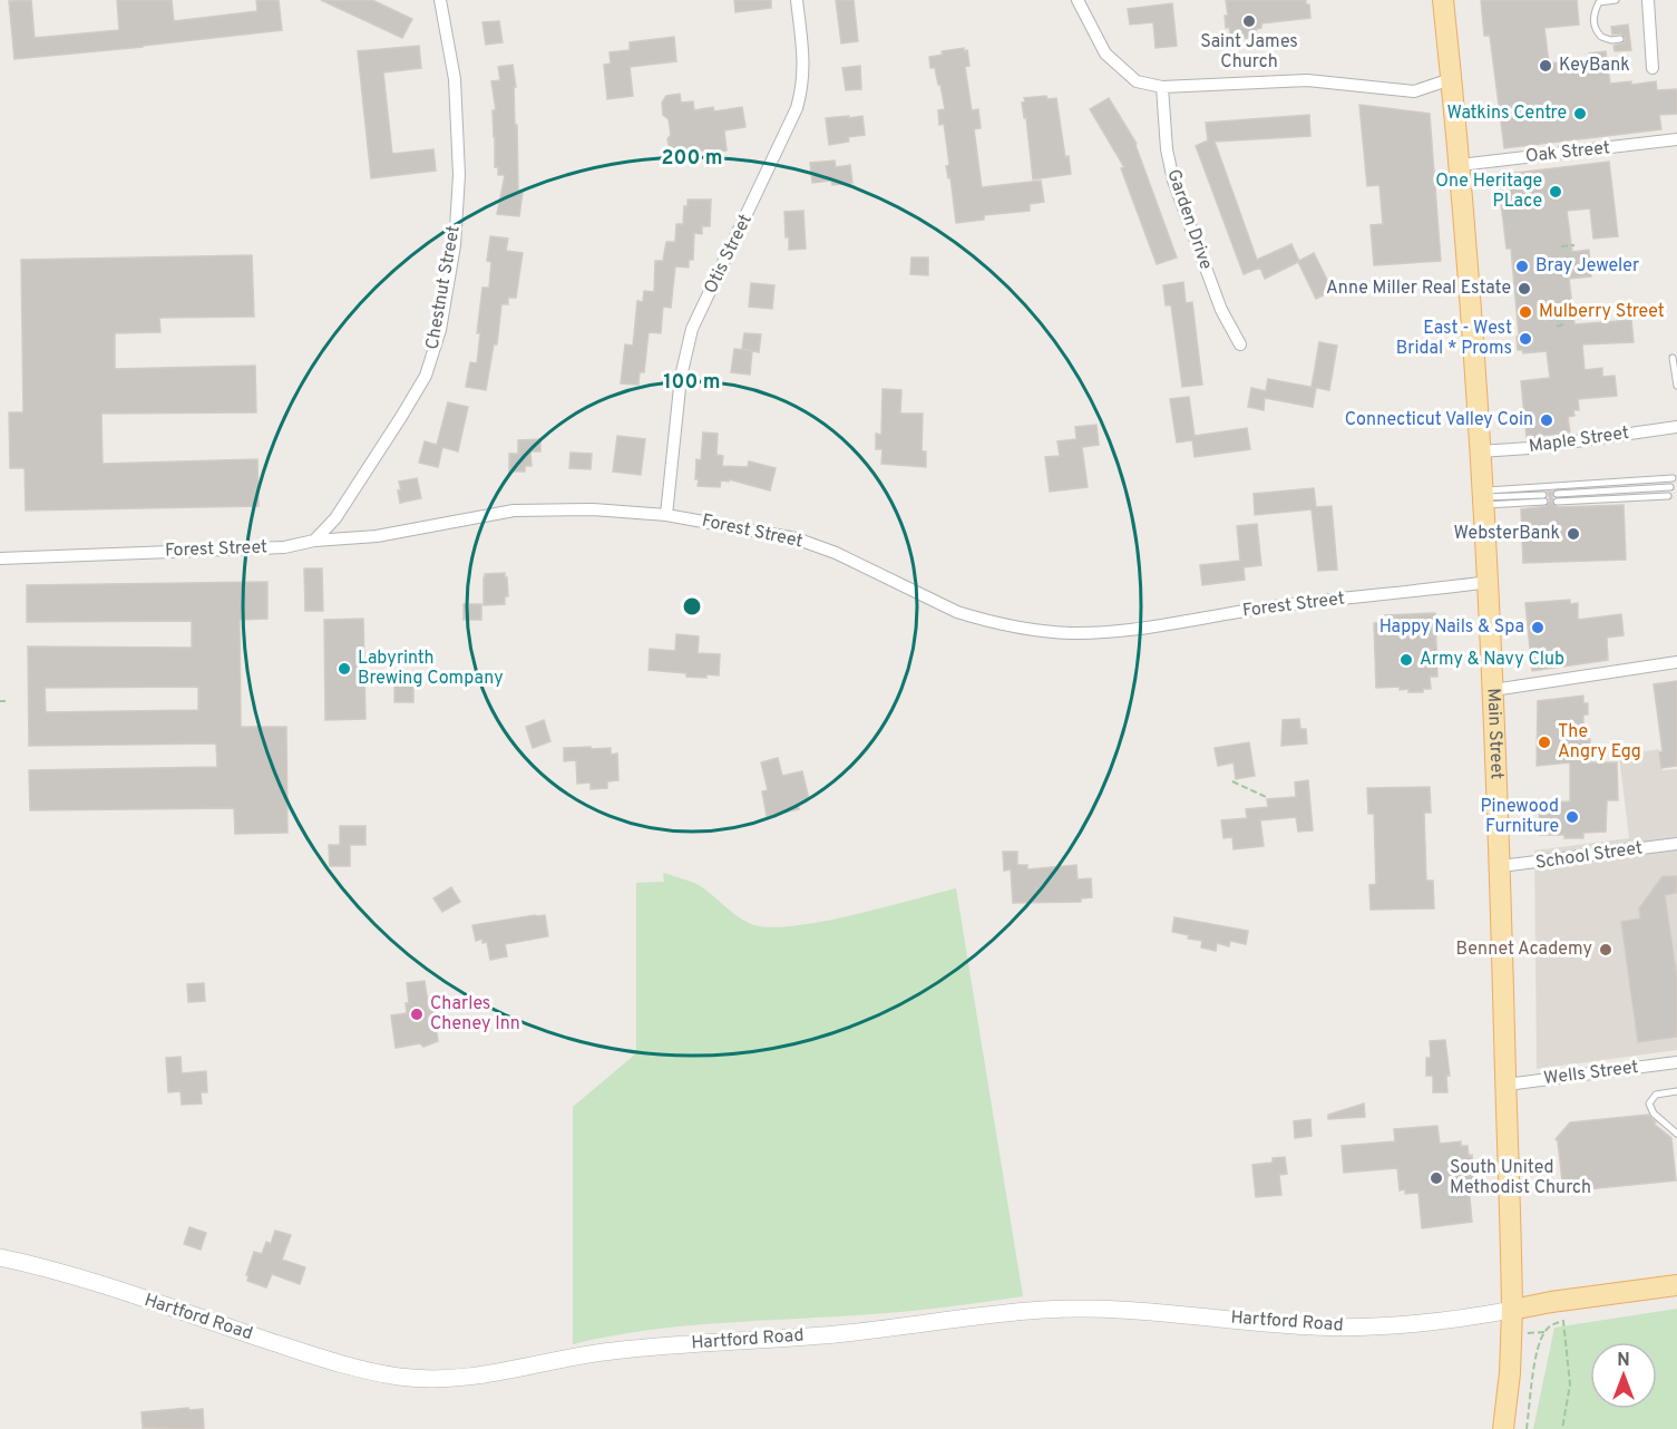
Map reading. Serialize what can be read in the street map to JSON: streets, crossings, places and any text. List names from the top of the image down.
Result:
{
  "streets": {
    "main road": ["Main Street", "Hartford Road"],
    "street": [
      "Oak Street",
      "Garden Drive",
      "Otis Street",
      "Chestnut Street",
      "Maple Street",
      "Forest Street",
      "School Street",
      "Wells Street"
    ]
  },
  "crossings": [
    ["Oak Street", "Main Street"],
    ["Otis Street", "Forest Street"],
    ["Chestnut Street", "Forest Street"],
    ["Maple Street", "Main Street"],
    ["Forest Street", "Main Street"],
    ["Main Street", "School Street"],
    ["Main Street", "Wells Street"],
    ["Main Street", "Hartford Road"]
  ],
  "places": [
    "Saint James Church",
    "KeyBank",
    "Watkins Centre",
    "One Heritage PLace",
    "Bray Jeweler",
    "Anne Miller Real Estate",
    "Mulberry Street",
    "East - West Bridal * Proms",
    "Connecticut Valley Coin",
    "WebsterBank",
    "Happy Nails & Spa",
    "Army & Navy Club",
    "Labyrinth Brewing Company",
    "The Angry Egg",
    "Pinewood Furniture",
    "Bennet Academy",
    "Charles Cheney Inn",
    "South United Methodist Church"
  ],
  "north": "top",
  "rings": ["200 m", "100 m"]
}
